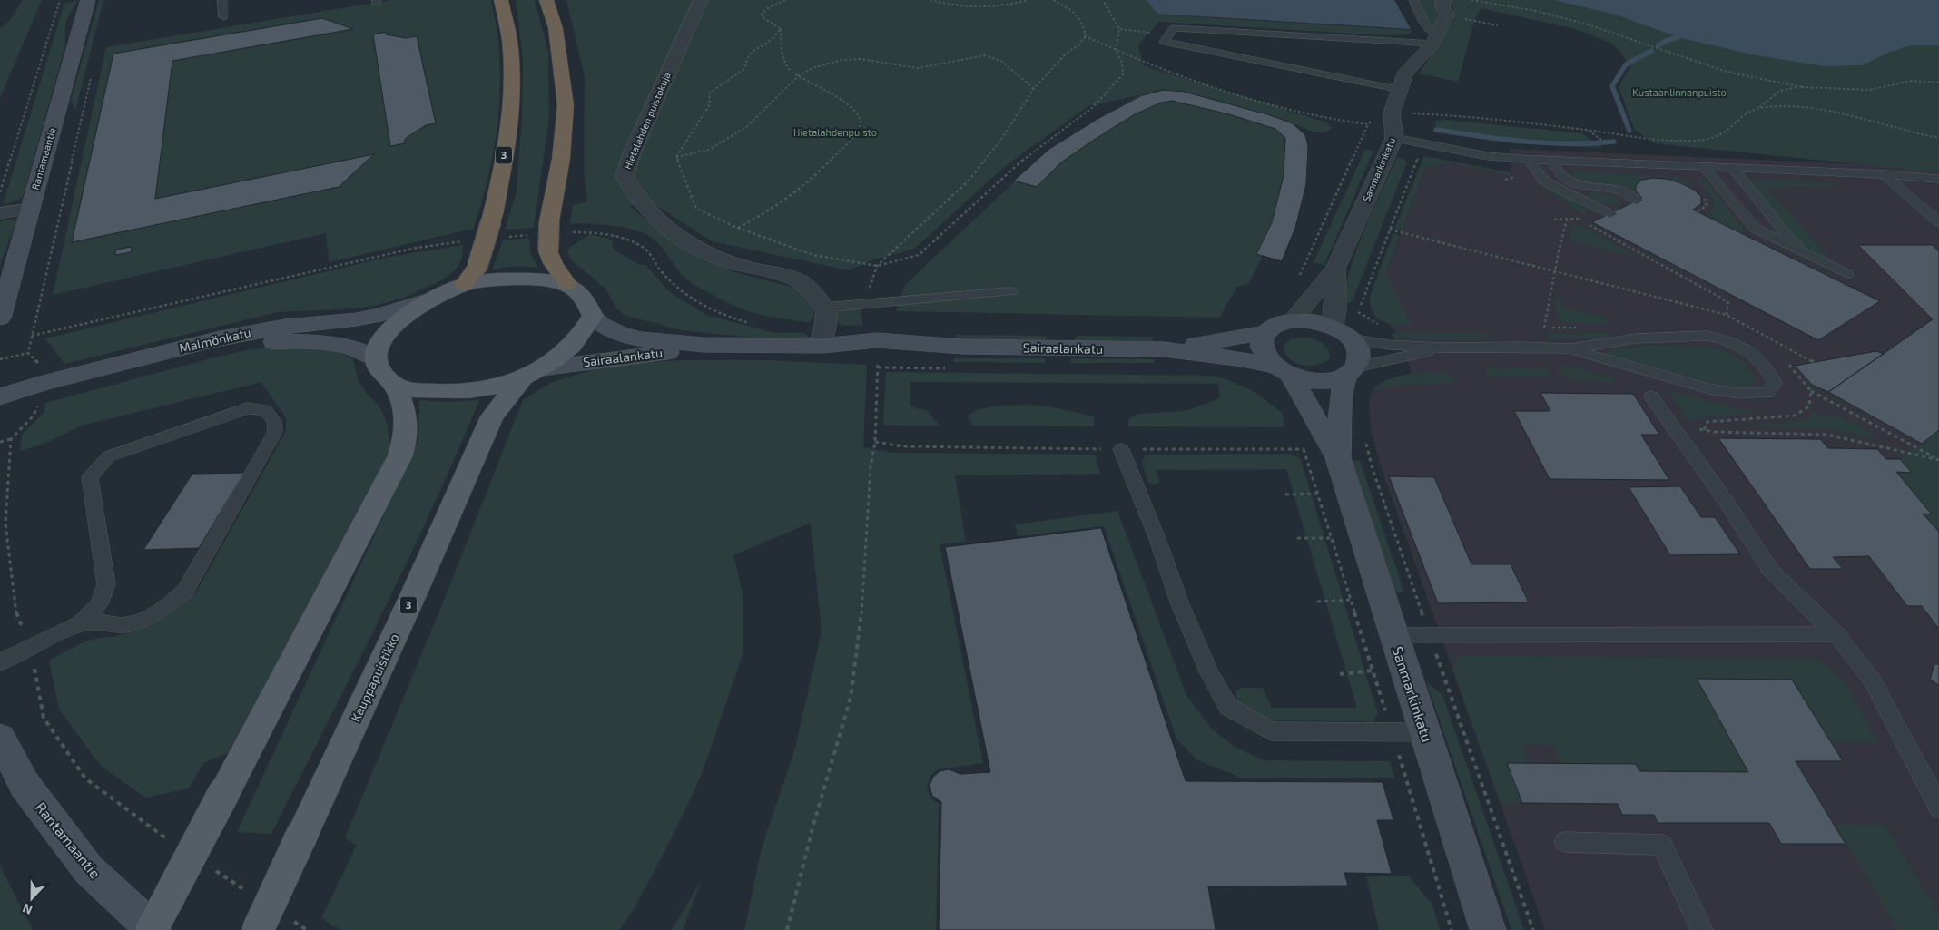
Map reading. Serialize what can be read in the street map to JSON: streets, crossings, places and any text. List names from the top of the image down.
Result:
{
  "streets": {
    "highway": ["3"],
    "main road": ["Kauppapuistikko"],
    "street": [
      "Hietalahden puistokuja",
      "Rantamaantie",
      "Sanmarkinkatu",
      "Malmönkatu",
      "Sairaalankatu"
    ]
  },
  "crossings": [
    ["3", "Sairaalankatu"],
    ["3", "Kauppapuistikko"],
    ["Sanmarkinkatu", "Sairaalankatu"],
    ["Sairaalankatu", "Kauppapuistikko"]
  ],
  "parks": ["Kustaanlinnanpuisto", "Hietalahdenpuisto"],
  "north": "bottom"
}
